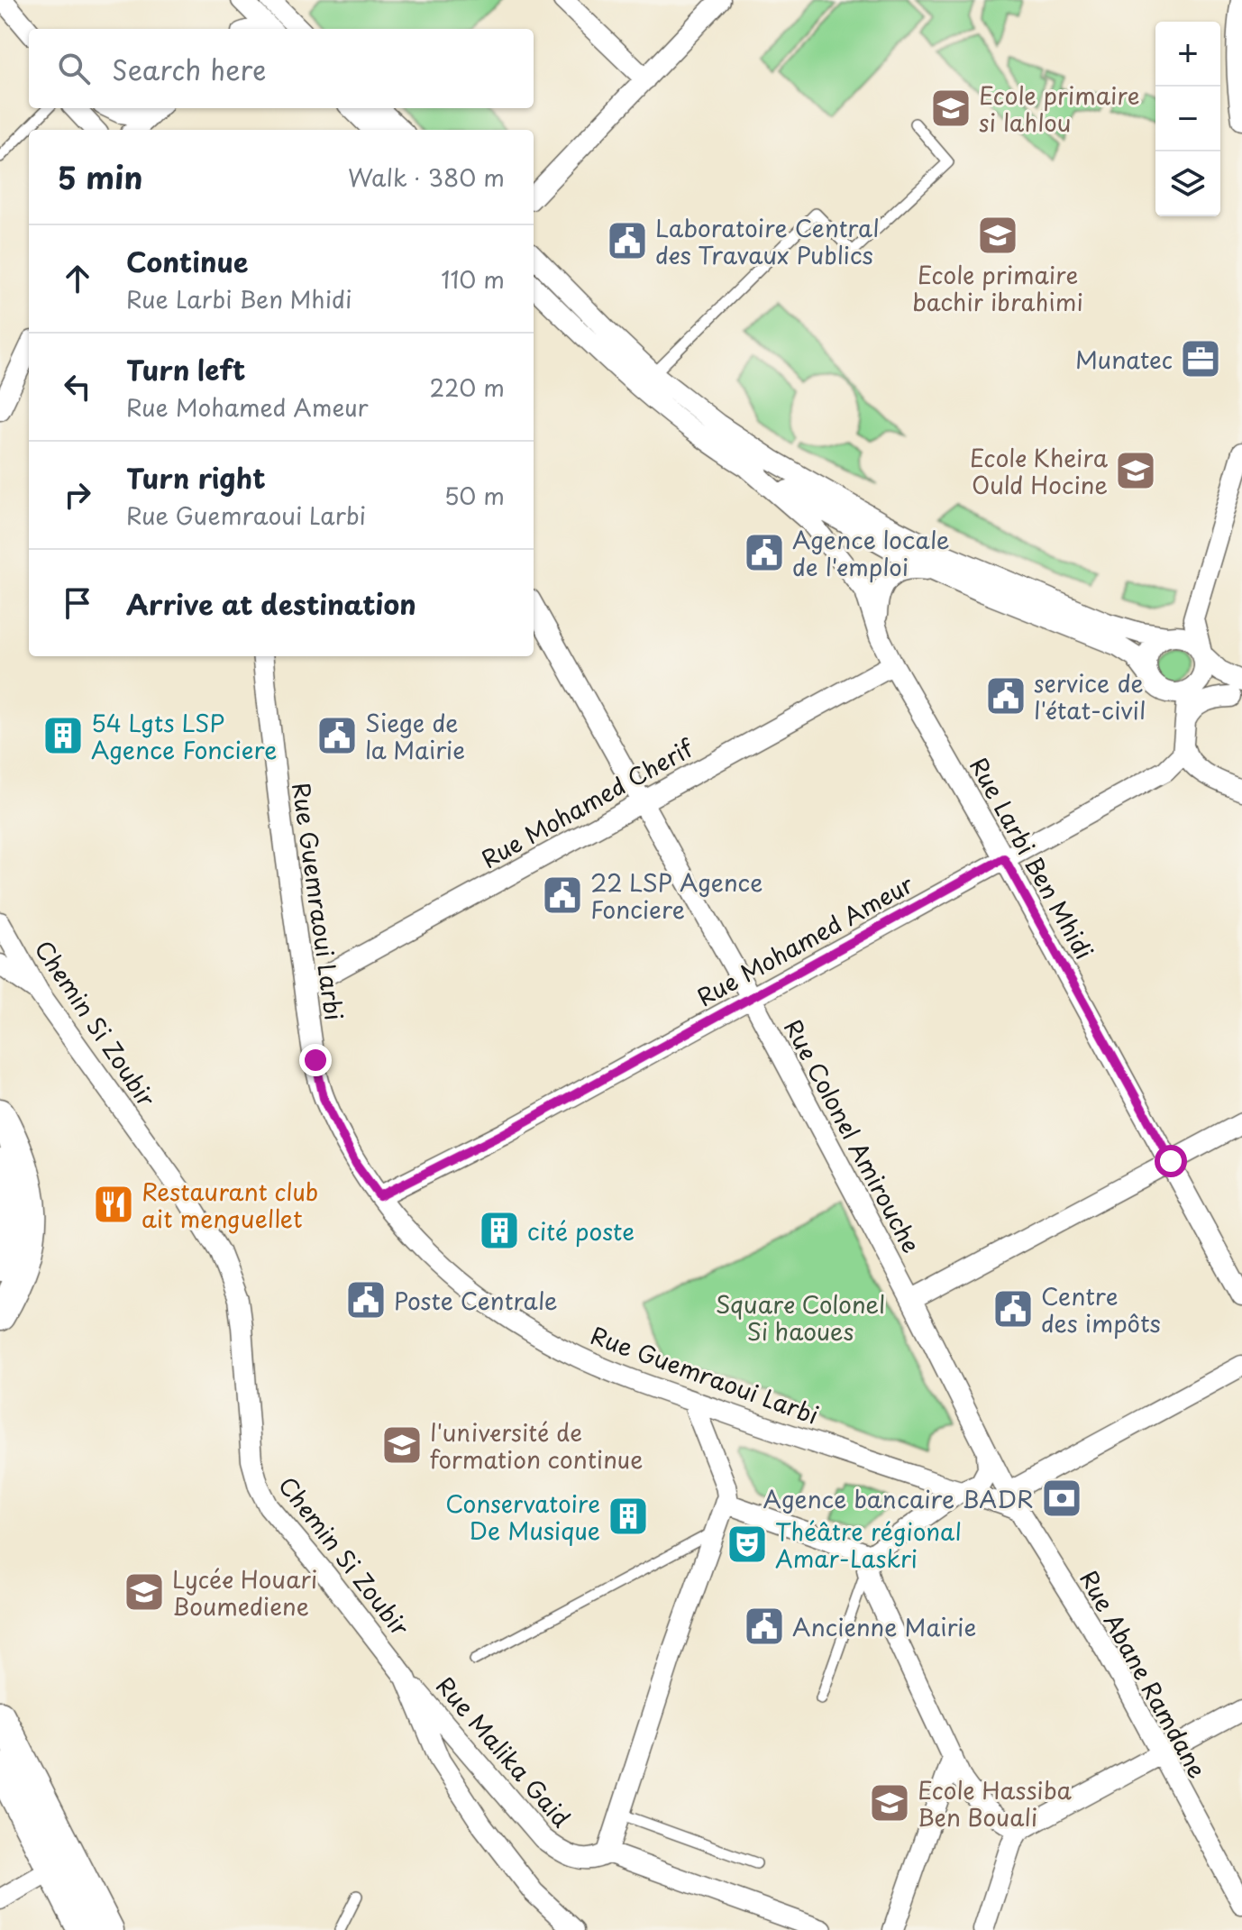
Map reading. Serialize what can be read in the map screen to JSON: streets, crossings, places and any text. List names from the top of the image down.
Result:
{
  "streets": {
    "street": [
      "Rue Mohamed Cherif",
      "Rue Larbi Ben Mhidi",
      "Rue Guemraoui Larbi",
      "Rue Mohamed Ameur",
      "Chemin Si Zoubir",
      "Rue Colonel Amirouche",
      "Rue Abane Ramdane",
      "Rue Malika Gaid"
    ]
  },
  "crossings": [
    ["Rue Mohamed Cherif", "Rue Larbi Ben Mhidi"],
    ["Rue Mohamed Cherif", "Rue Guemraoui Larbi"],
    ["Rue Mohamed Cherif", "Rue Colonel Amirouche"],
    ["Rue Larbi Ben Mhidi", "Rue Mohamed Ameur"],
    ["Rue Guemraoui Larbi", "Rue Mohamed Ameur"],
    ["Rue Guemraoui Larbi", "Rue Colonel Amirouche"],
    ["Rue Guemraoui Larbi", "Rue Abane Ramdane"],
    ["Rue Mohamed Ameur", "Rue Colonel Amirouche"],
    ["Chemin Si Zoubir", "Rue Malika Gaid"],
    ["Rue Colonel Amirouche", "Rue Abane Ramdane"]
  ],
  "parks": ["Square Colonel Si haoues"],
  "places": {
    "school or university": [
      "Ecole primaire si lahlou",
      "Ecole primaire bachir ibrahimi",
      "Ecole Kheira Ould Hocine",
      "l'université de formation continue",
      "Lycée Houari Boumediene",
      "Ecole Hassiba Ben Bouali"
    ],
    "public building": [
      "Laboratoire Central des Travaux Publics",
      "Agence locale de l'emploi",
      "service de l'état-civil",
      "Siege de la Mairie",
      "22 LSP Agence Fonciere",
      "Poste Centrale",
      "Centre des impôts",
      "Ancienne Mairie"
    ],
    "office": ["Munatec"],
    "building": ["54 Lgts LSP Agence Fonciere", "cité poste", "Conservatoire De Musique"],
    "restaurant": ["Restaurant club ait menguellet"],
    "bank": ["Agence bancaire BADR"],
    "theatre": ["Théâtre régional Amar-Laskri"]
  },
  "page": {
    "map_buttons": ["+", "−"],
    "search": "Search here",
    "heading": ["5 min", "Walk · 380 m"],
    "list": [
      ["Continue", "Rue Larbi Ben Mhidi", "110 m"],
      ["Turn left", "Rue Mohamed Ameur", "220 m"],
      ["Turn right", "Rue Guemraoui Larbi", "50 m"],
      "Arrive at destination"
    ]
  }
}
